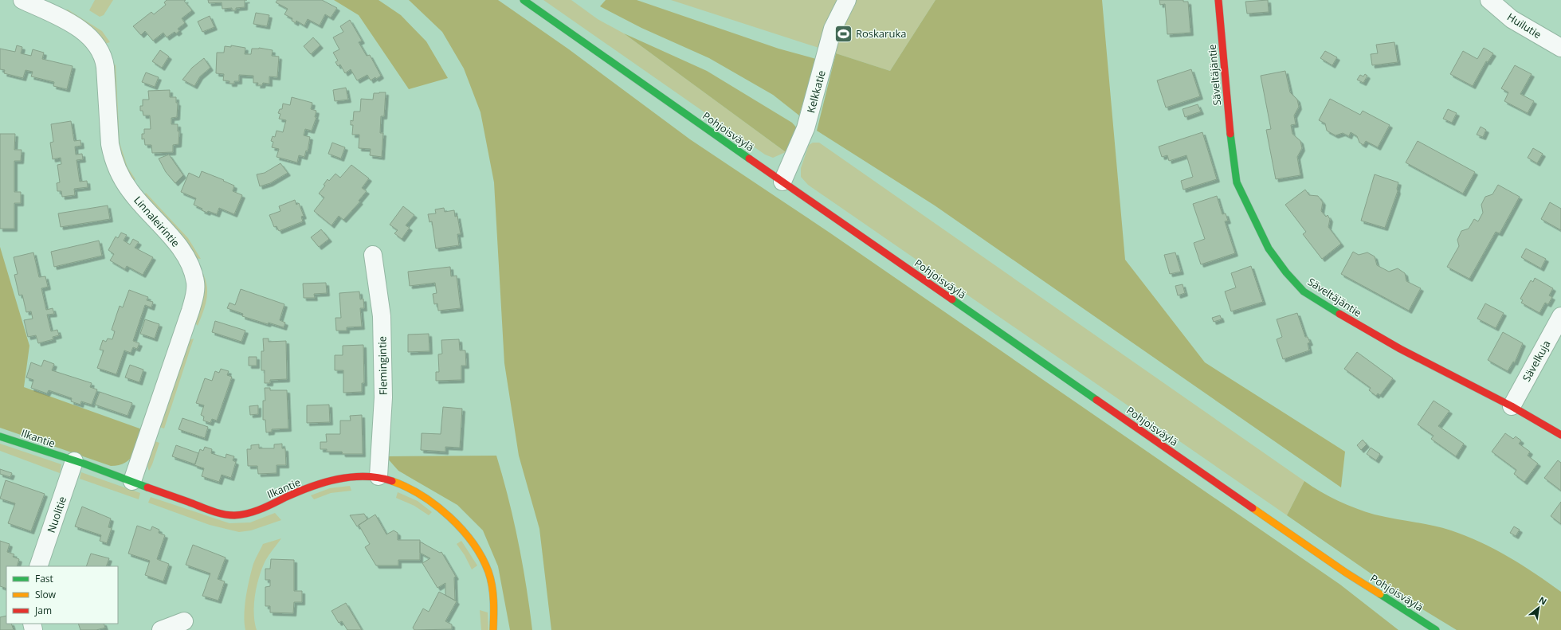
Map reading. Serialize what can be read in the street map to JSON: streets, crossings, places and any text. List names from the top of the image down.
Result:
{
  "streets": {
    "street": [
      "Huilutie",
      "Säveltäjäntie",
      "Kelkkatie",
      "Pohjoisväylä",
      "Linnaleirintie",
      "Sävelkuja",
      "Flemingintie",
      "Ilkantie",
      "Nuolitie"
    ]
  },
  "crossings": [
    ["Säveltäjäntie", "Sävelkuja"],
    ["Kelkkatie", "Pohjoisväylä"],
    ["Linnaleirintie", "Ilkantie"],
    ["Flemingintie", "Ilkantie"],
    ["Ilkantie", "Nuolitie"]
  ],
  "places": {
    "sports": ["Roskaruka"]
  },
  "legend": ["Fast", "Slow", "Jam"],
  "north": "top right"
}
